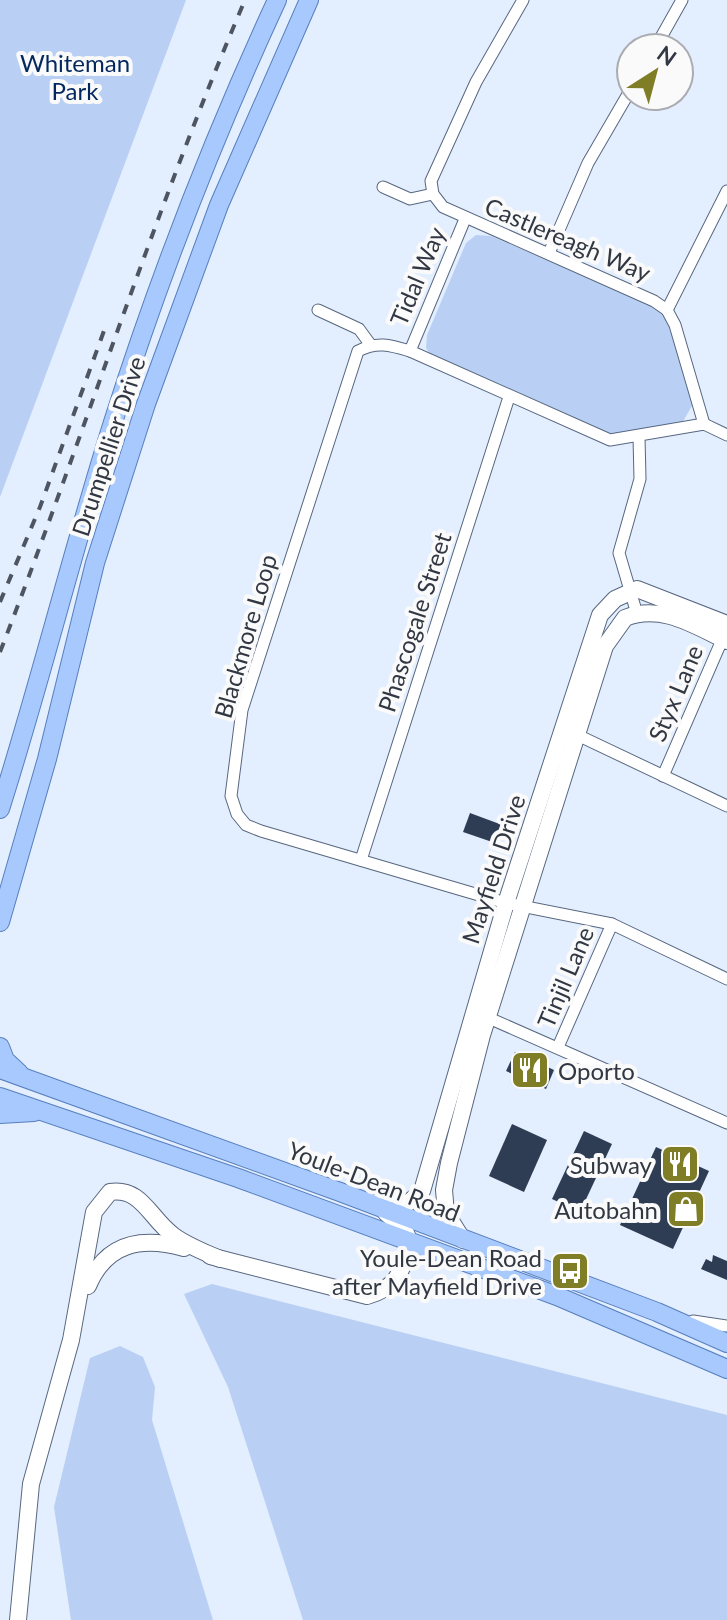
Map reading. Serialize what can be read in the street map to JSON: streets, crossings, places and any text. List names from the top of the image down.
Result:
{
  "streets": {
    "main road": ["Drumpellier Drive", "Youle-Dean Road"],
    "street": [
      "Castlereagh Way",
      "Tidal Way",
      "Phascogale Street",
      "Blackmore Loop",
      "Styx Lane",
      "Mayfield Drive",
      "Tinjil Lane"
    ]
  },
  "crossings": [
    ["Castlereagh Way", "Tidal Way"],
    ["Phascogale Street", "Blackmore Loop"],
    ["Blackmore Loop", "Mayfield Drive"],
    ["Blackmore Loop", "Tinjil Lane"],
    ["Mayfield Drive", "Youle-Dean Road"]
  ],
  "parks": ["Whiteman Park"],
  "places": {
    "restaurant": ["Oporto", "Subway"],
    "shop": ["Autobahn"],
    "bus stop": ["Youle-Dean Road after Mayfield Drive"]
  },
  "north": "top right"
}
